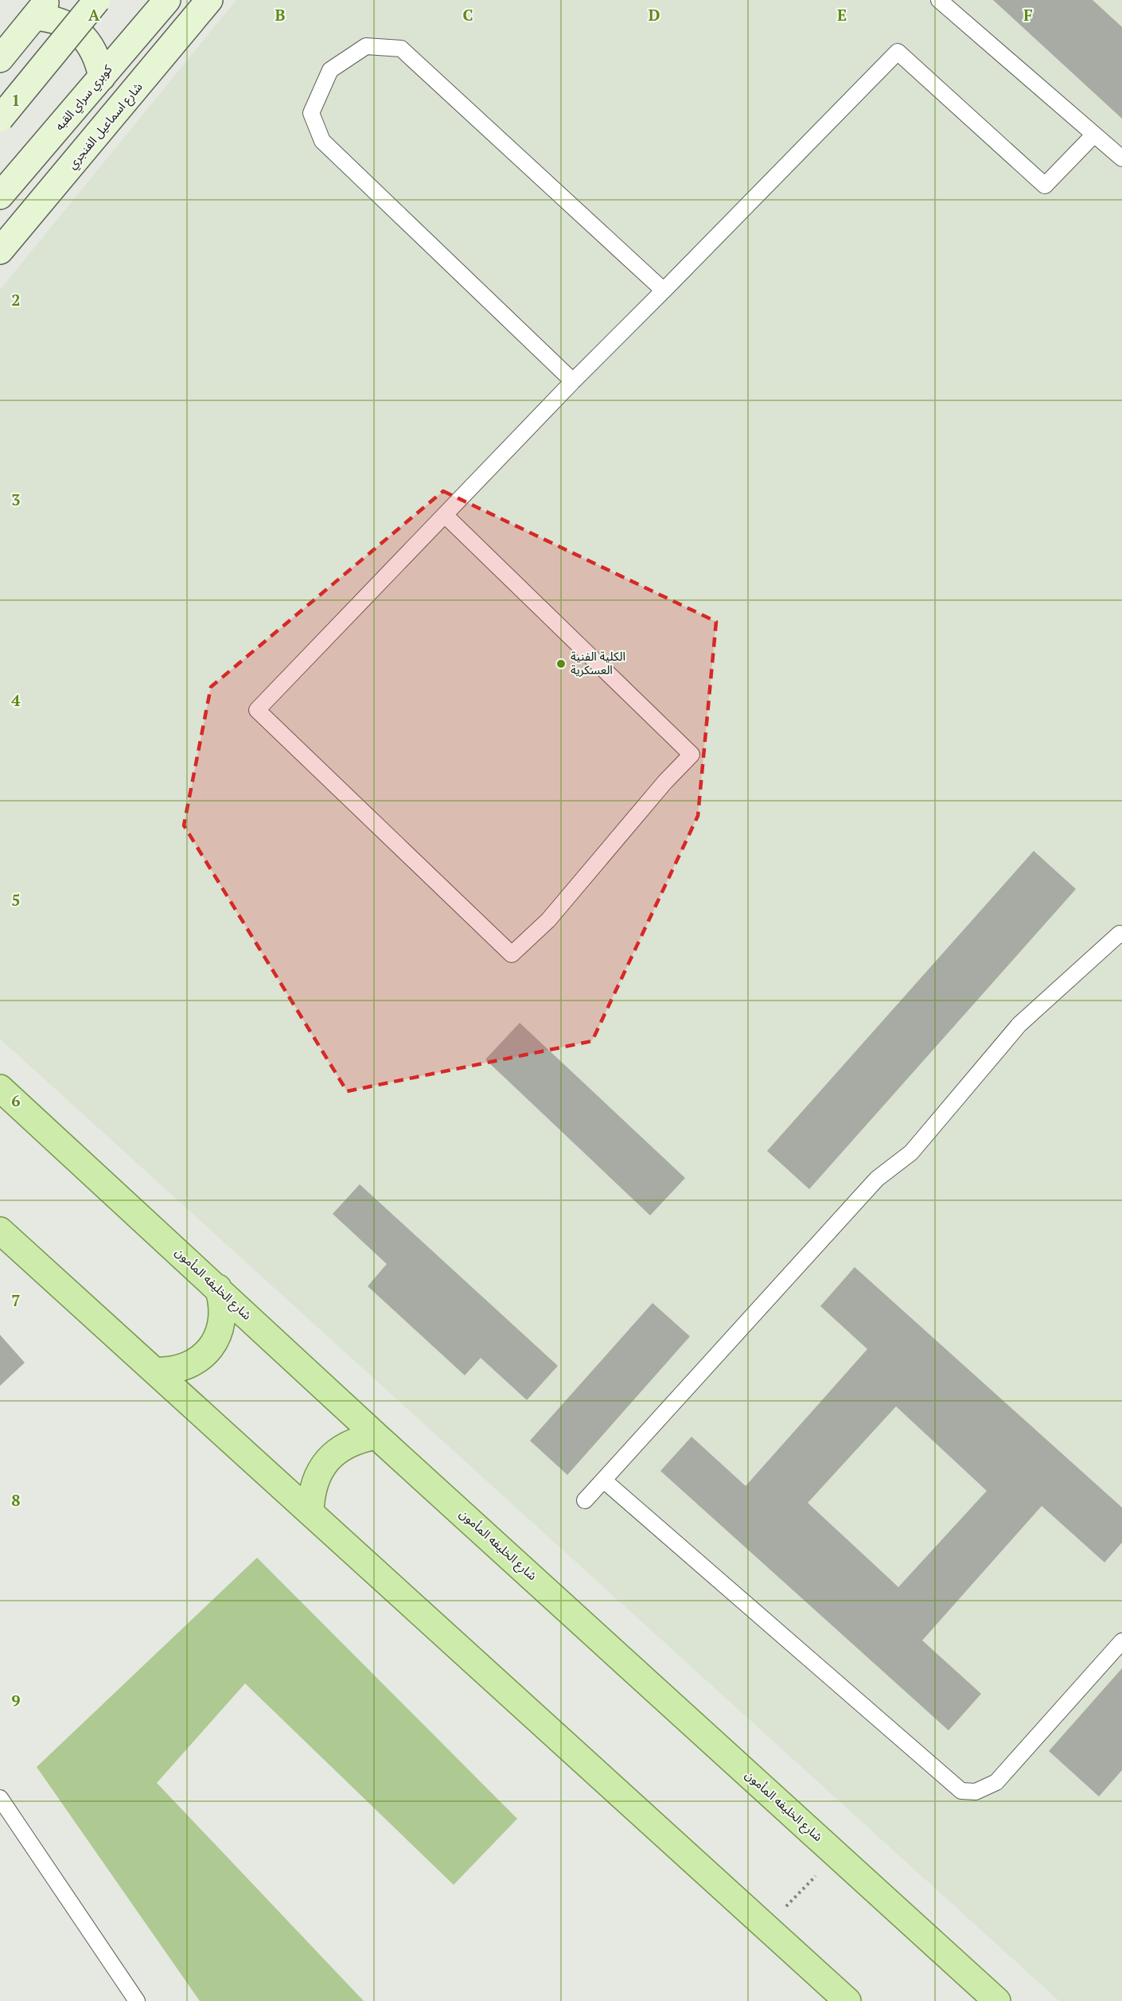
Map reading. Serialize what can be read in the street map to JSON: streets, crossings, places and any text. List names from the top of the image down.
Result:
{
  "streets": {
    "main road": ["كوبري سراي القبه", "شارع اسماعيل الفنجري", "شارع الخليفه المأمون"]
  },
  "places": ["الكلية الفنية العسكرية"],
  "grid": {
    "columns": [
      "A",
      "B",
      "C",
      "D",
      "E",
      "F"
    ],
    "rows": [
      "1",
      "2",
      "3",
      "4",
      "5",
      "6",
      "7",
      "8",
      "9"
    ]
  }
}
